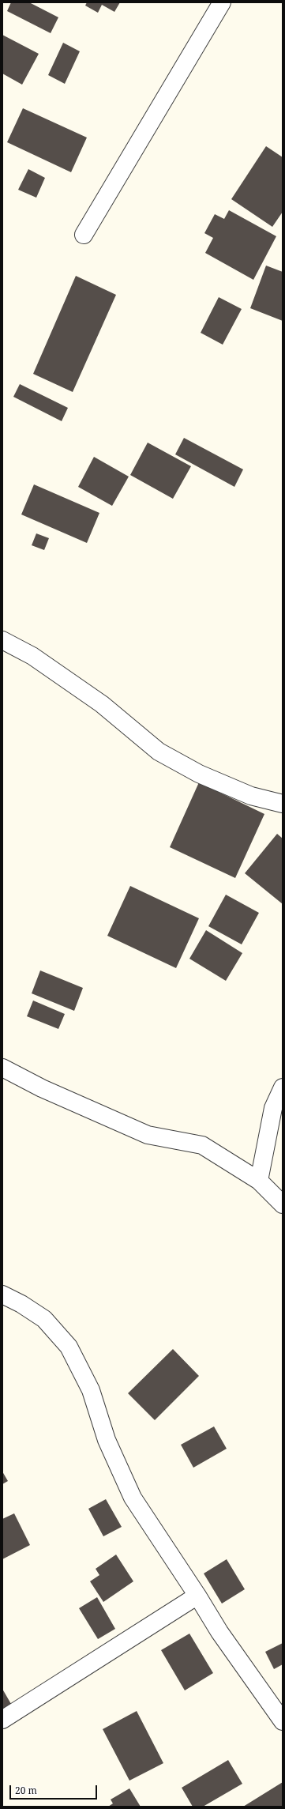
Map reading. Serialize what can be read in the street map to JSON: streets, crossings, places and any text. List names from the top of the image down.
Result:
{
  "scale_bar": "20 m"
}
